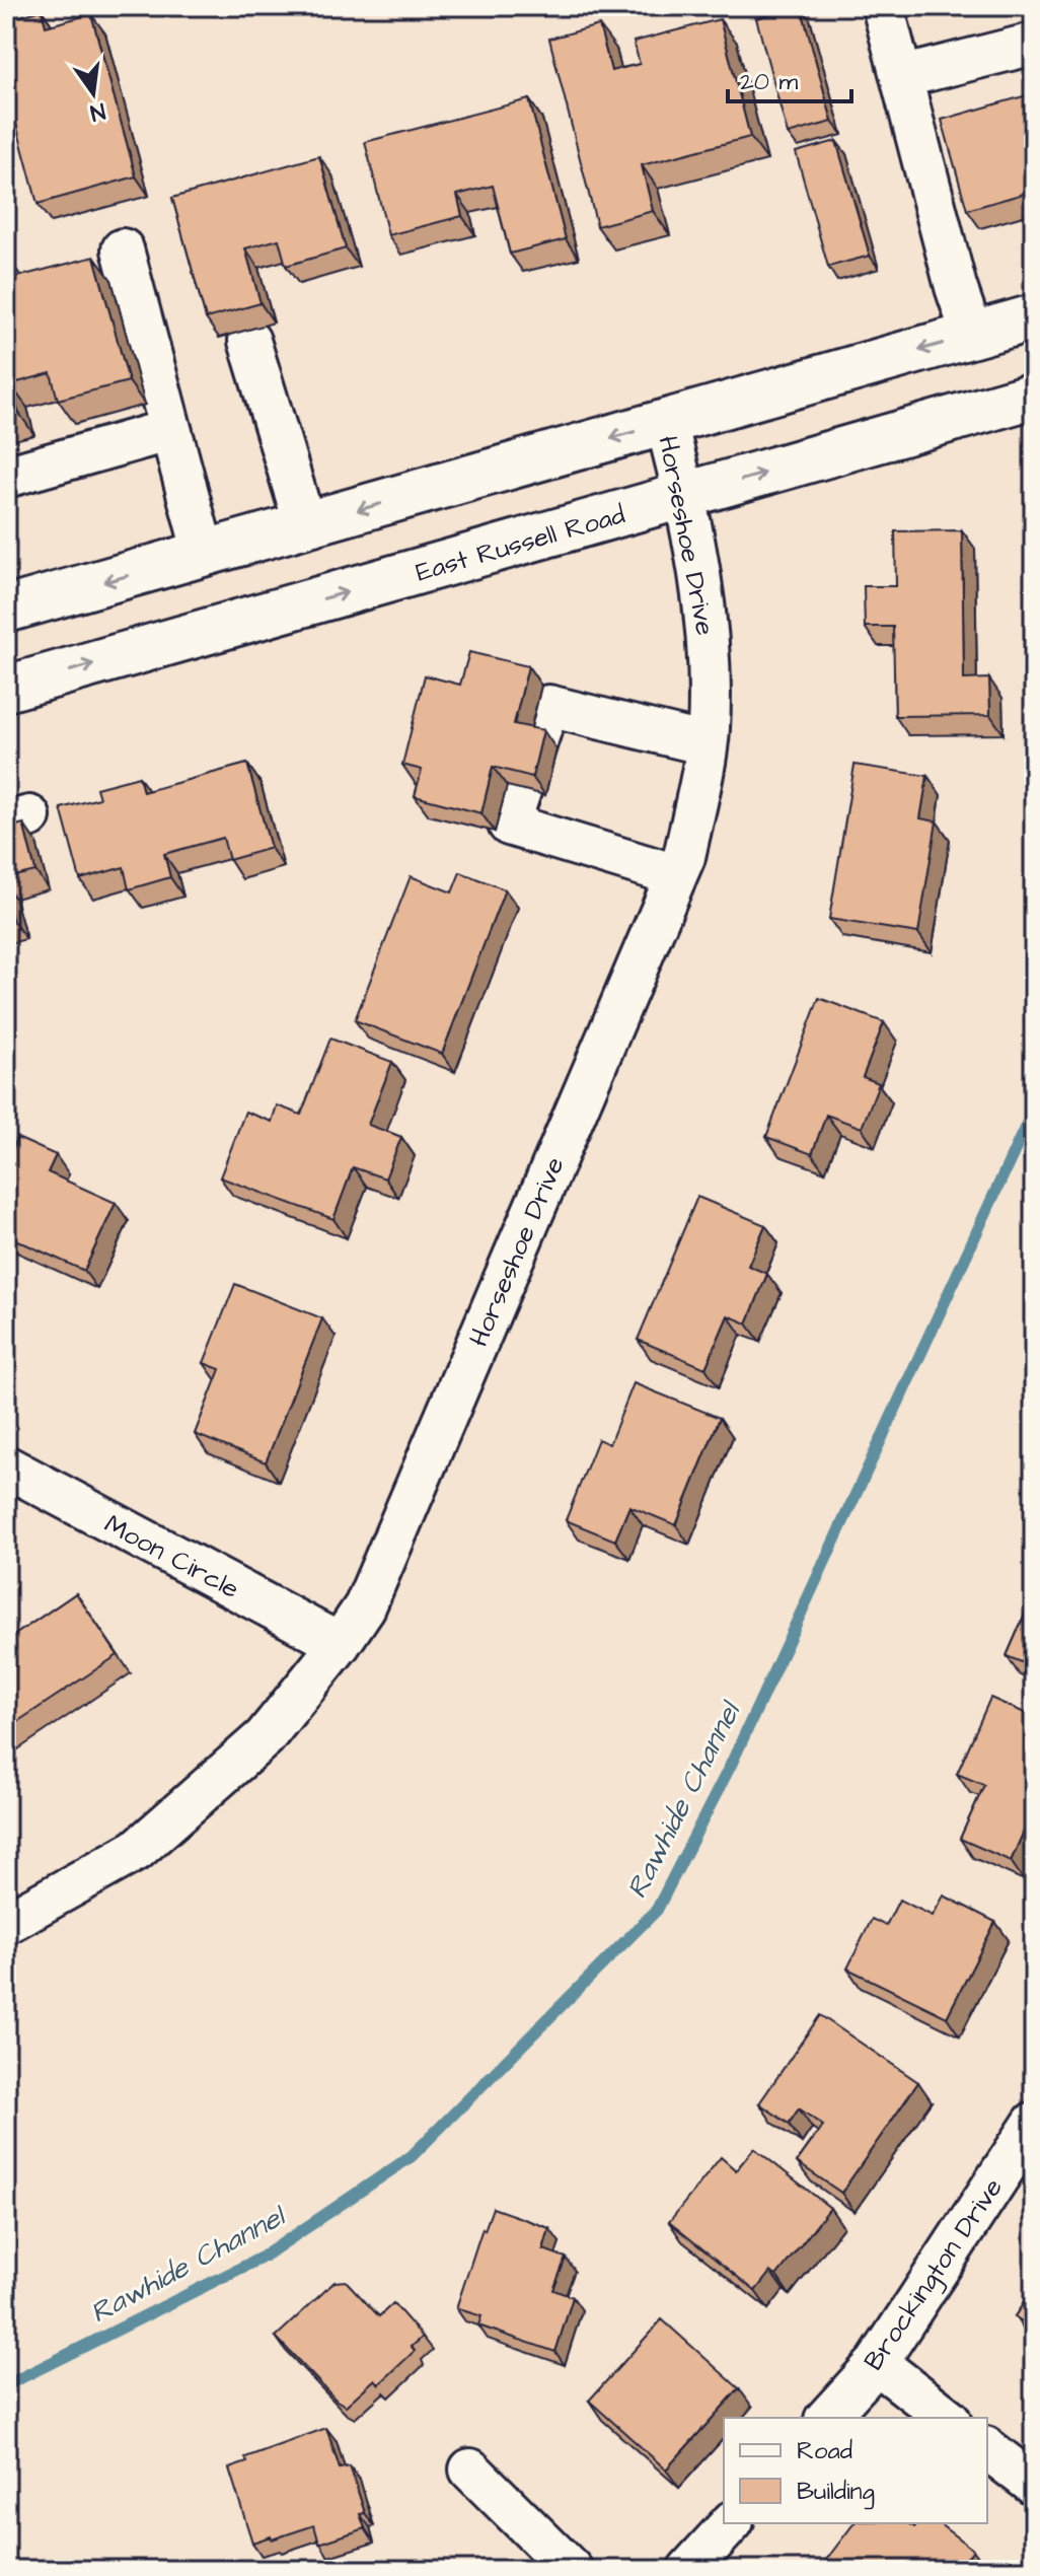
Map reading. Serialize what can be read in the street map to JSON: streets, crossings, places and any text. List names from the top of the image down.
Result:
{
  "streets": {
    "main road": ["East Russell Road"],
    "street": ["Horseshoe Drive", "Moon Circle", "Brockington Drive"]
  },
  "crossings": [
    ["Horseshoe Drive", "East Russell Road"],
    ["Horseshoe Drive", "Moon Circle"]
  ],
  "water": ["Rawhide Channel"],
  "legend": ["Road", "Building"],
  "scale_bar": "20 m",
  "north": "bottom"
}
